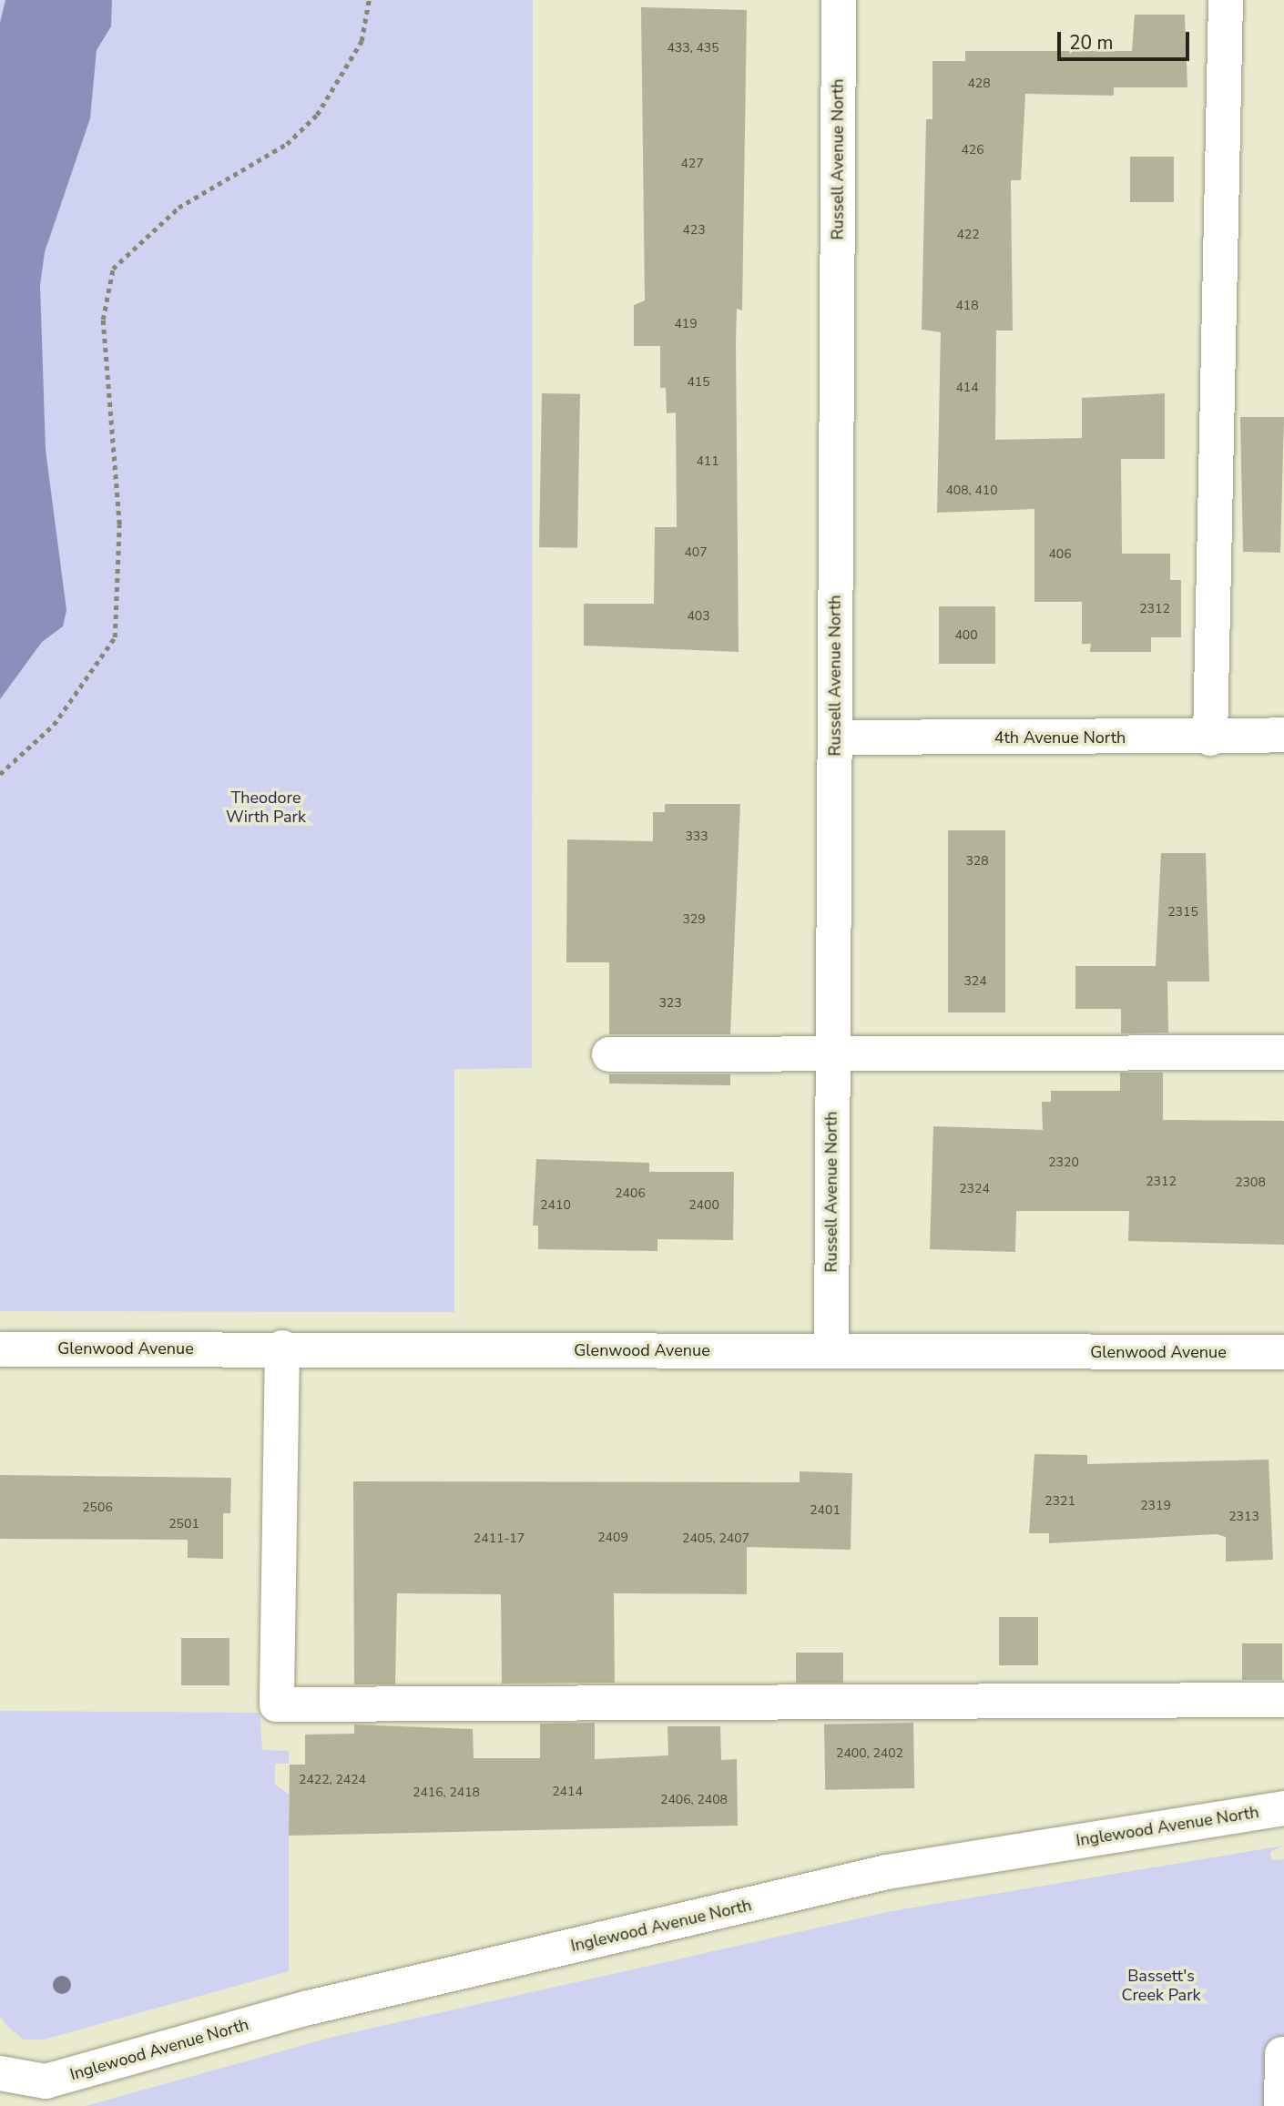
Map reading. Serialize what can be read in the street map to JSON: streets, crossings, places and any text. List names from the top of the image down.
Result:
{
  "streets": {
    "street": [
      "Russell Avenue North",
      "4th Avenue North",
      "Glenwood Avenue",
      "Inglewood Avenue North"
    ]
  },
  "crossings": [
    ["Russell Avenue North", "4th Avenue North"],
    ["Russell Avenue North", "Glenwood Avenue"]
  ],
  "parks": ["Theodore Wirth Park", "Bassett's Creek Park"],
  "house_numbers": [
    "433, 435",
    "428",
    "426",
    "427",
    "423",
    "422",
    "418",
    "419",
    "415",
    "414",
    "411",
    "408, 410",
    "407",
    "406",
    "2312",
    "403",
    "400",
    "333",
    "328",
    "2315",
    "329",
    "324",
    "323",
    "2320",
    "2312",
    "2308",
    "2324",
    "2406",
    "2410",
    "2400",
    "2321",
    "2319",
    "2506",
    "2401",
    "2313",
    "2501",
    "2409",
    "2411-17",
    "2405, 2407",
    "2400, 2402",
    "2422, 2424",
    "2414",
    "2416, 2418",
    "2406, 2408"
  ],
  "scale_bar": "20 m"
}
